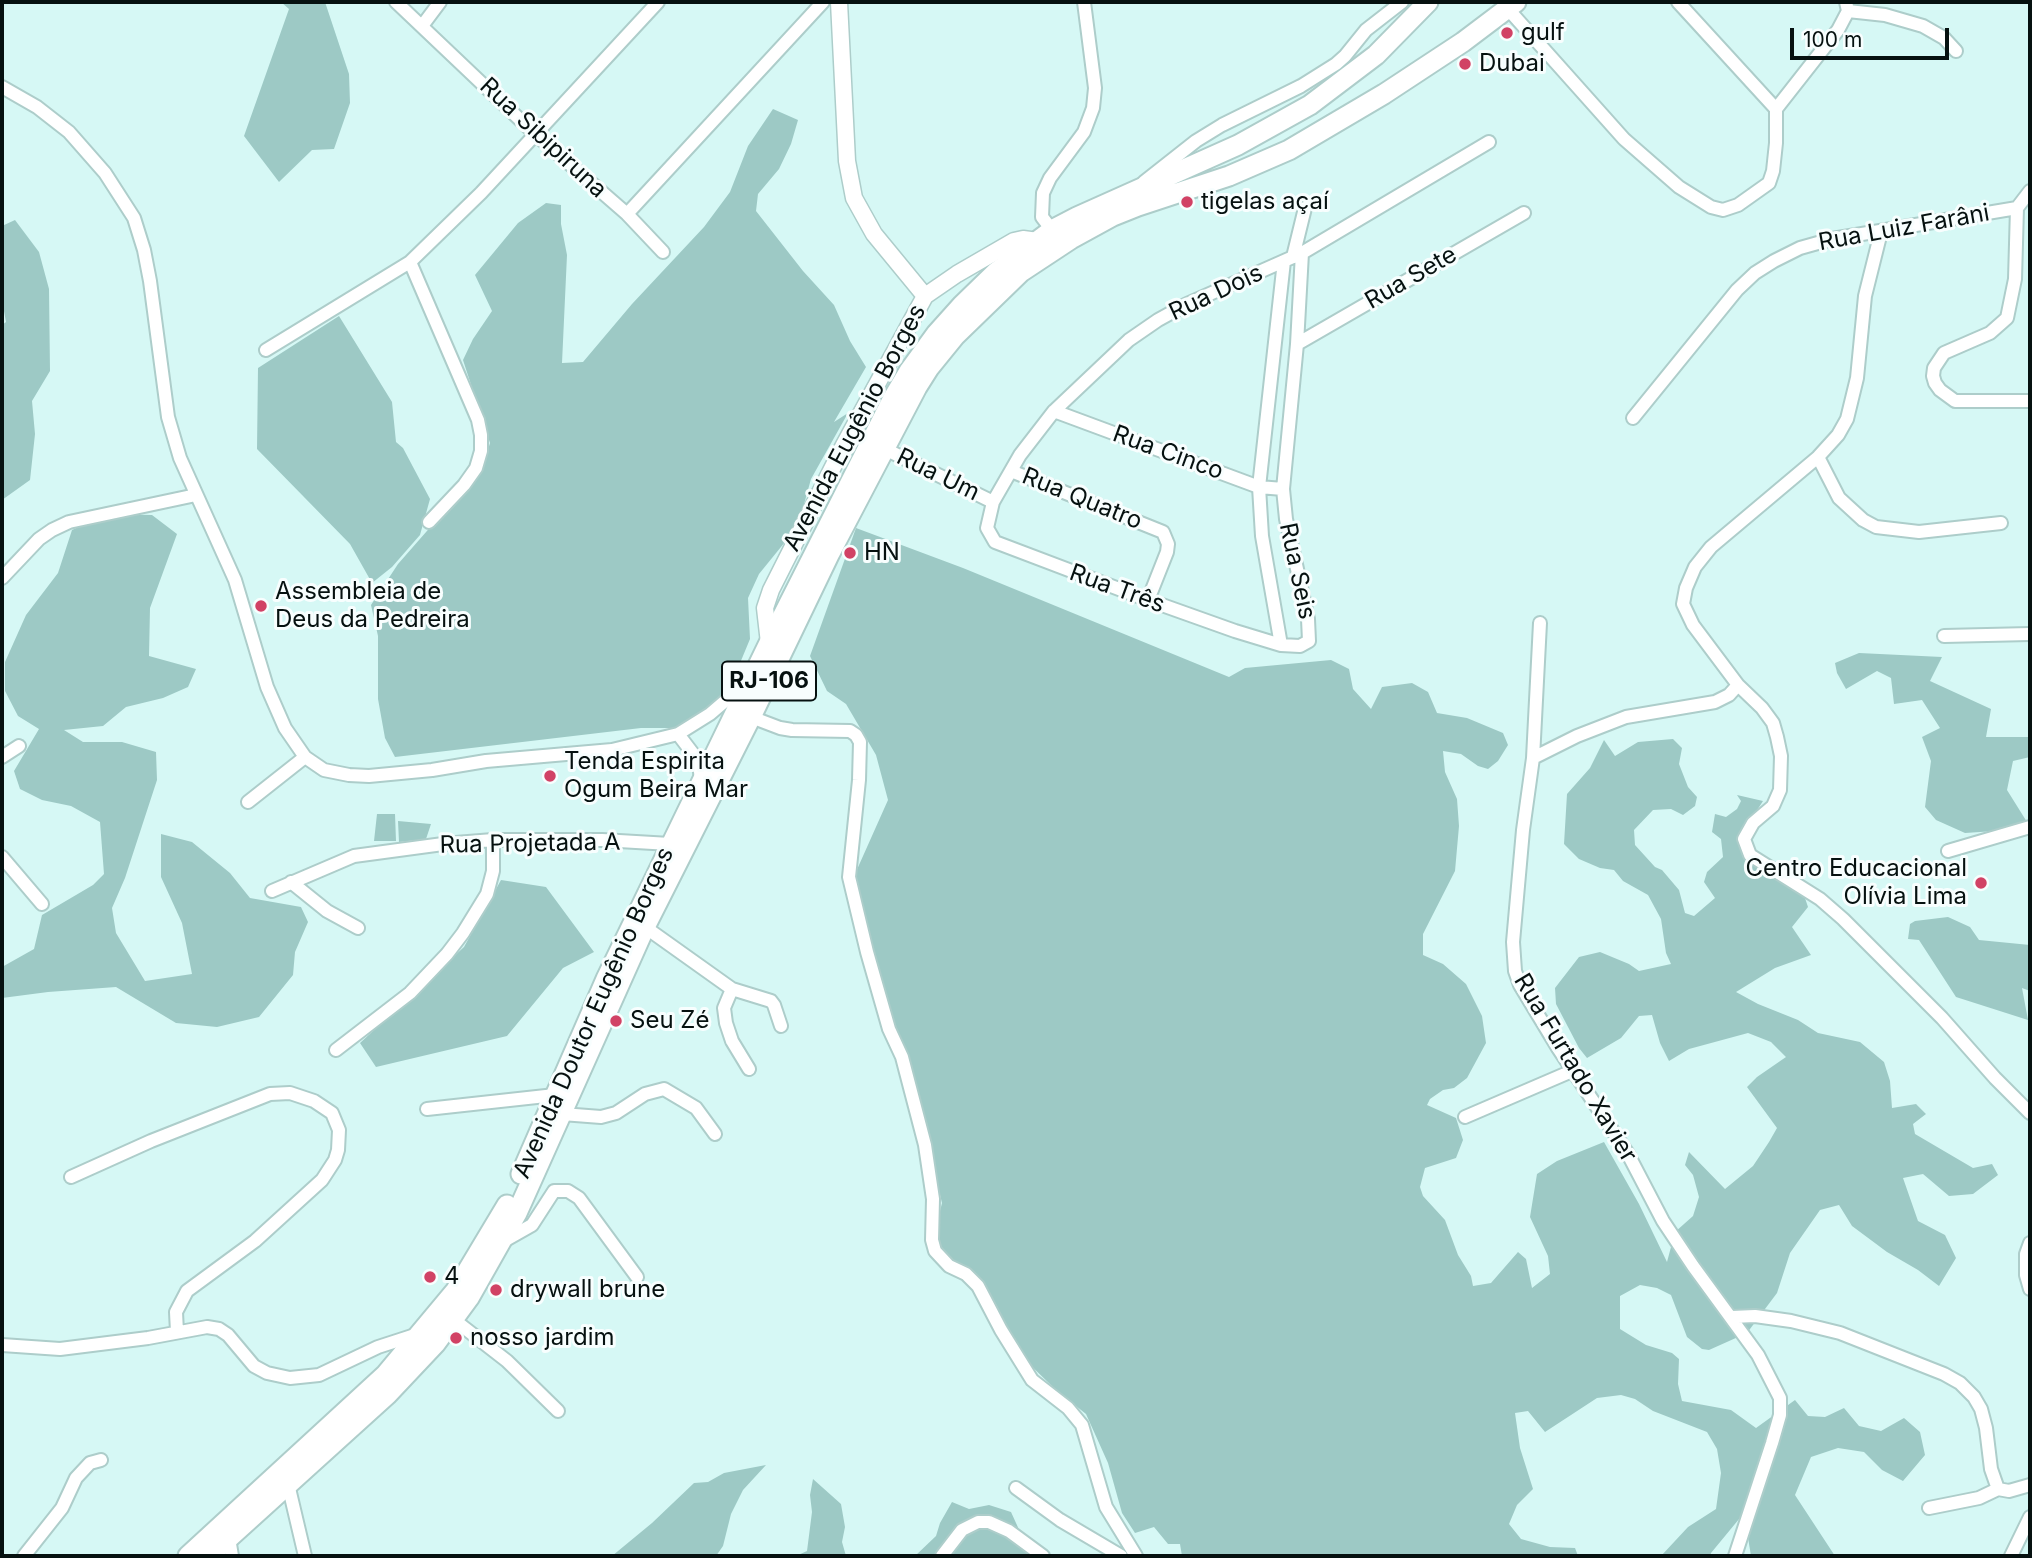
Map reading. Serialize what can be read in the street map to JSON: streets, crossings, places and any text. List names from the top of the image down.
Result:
{
  "streets": {
    "highway": ["RJ-106", "Avenida Doutor Eugênio Borges"],
    "main road": ["Avenida Eugênio Borges"],
    "street": [
      "Rua Sibipiruna",
      "Rua Luiz Farâni",
      "Rua Sete",
      "Rua Dois",
      "Rua Cinco",
      "Rua Um",
      "Rua Quatro",
      "Rua Seis",
      "Rua Três",
      "Rua Projetada A",
      "Rua Furtado Xavier"
    ]
  },
  "crossings": [
    ["Rua Sete", "Rua Seis"],
    ["Rua Dois", "Rua Cinco"],
    ["Rua Dois", "Rua Um"],
    ["Rua Dois", "Rua Quatro"],
    ["Rua Dois", "Rua Seis"],
    ["Rua Dois", "Rua Três"],
    ["Avenida Eugênio Borges", "Avenida Doutor Eugênio Borges"],
    ["Rua Cinco", "Rua Seis"],
    ["Rua Um", "Rua Três"],
    ["Rua Um", "Avenida Doutor Eugênio Borges"],
    ["Rua Quatro", "Rua Três"],
    ["Rua Seis", "Rua Três"],
    ["Rua Projetada A", "Avenida Doutor Eugênio Borges"]
  ],
  "places": [
    "gulf",
    "Dubai",
    "tigelas açaí",
    "HN",
    "Assembleia de Deus da Pedreira",
    "Tenda Espirita Ogum Beira Mar",
    "Centro Educacional Olívia Lima",
    "Seu Zé",
    "4",
    "drywall brune",
    "nosso jardim"
  ],
  "scale_bar": "100 m"
}
